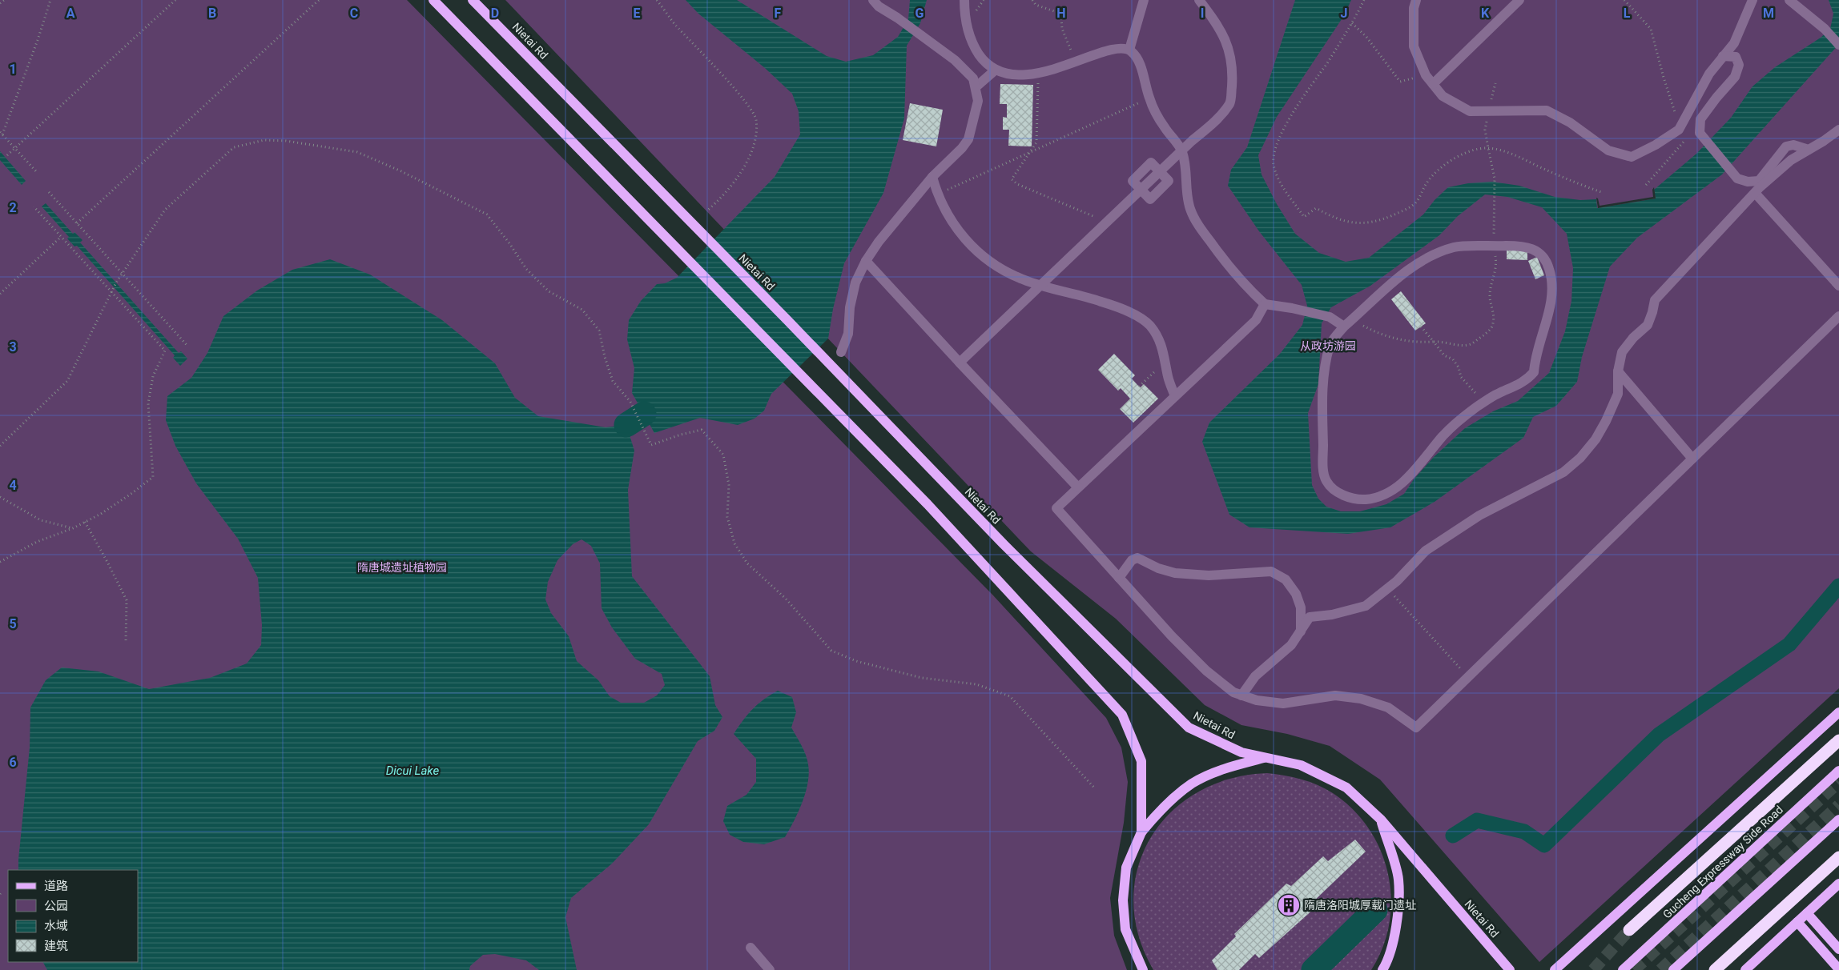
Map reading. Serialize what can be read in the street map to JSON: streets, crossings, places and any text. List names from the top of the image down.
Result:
{
  "streets": {
    "main road": ["Nietai Rd", "Gucheng Expressway Side Road"]
  },
  "water": ["Dicui Lake"],
  "parks": ["从政坊游园", "隋唐城遗址植物园"],
  "places": {
    "building": ["隋唐洛阳城厚载门遗址"]
  },
  "legend": [
    "道路",
    "公园",
    "水域",
    "建筑"
  ],
  "grid": {
    "columns": [
      "A",
      "B",
      "C",
      "D",
      "E",
      "F",
      "G",
      "H",
      "I",
      "J",
      "K",
      "L",
      "M"
    ],
    "rows": [
      "1",
      "2",
      "3",
      "4",
      "5",
      "6"
    ]
  }
}
